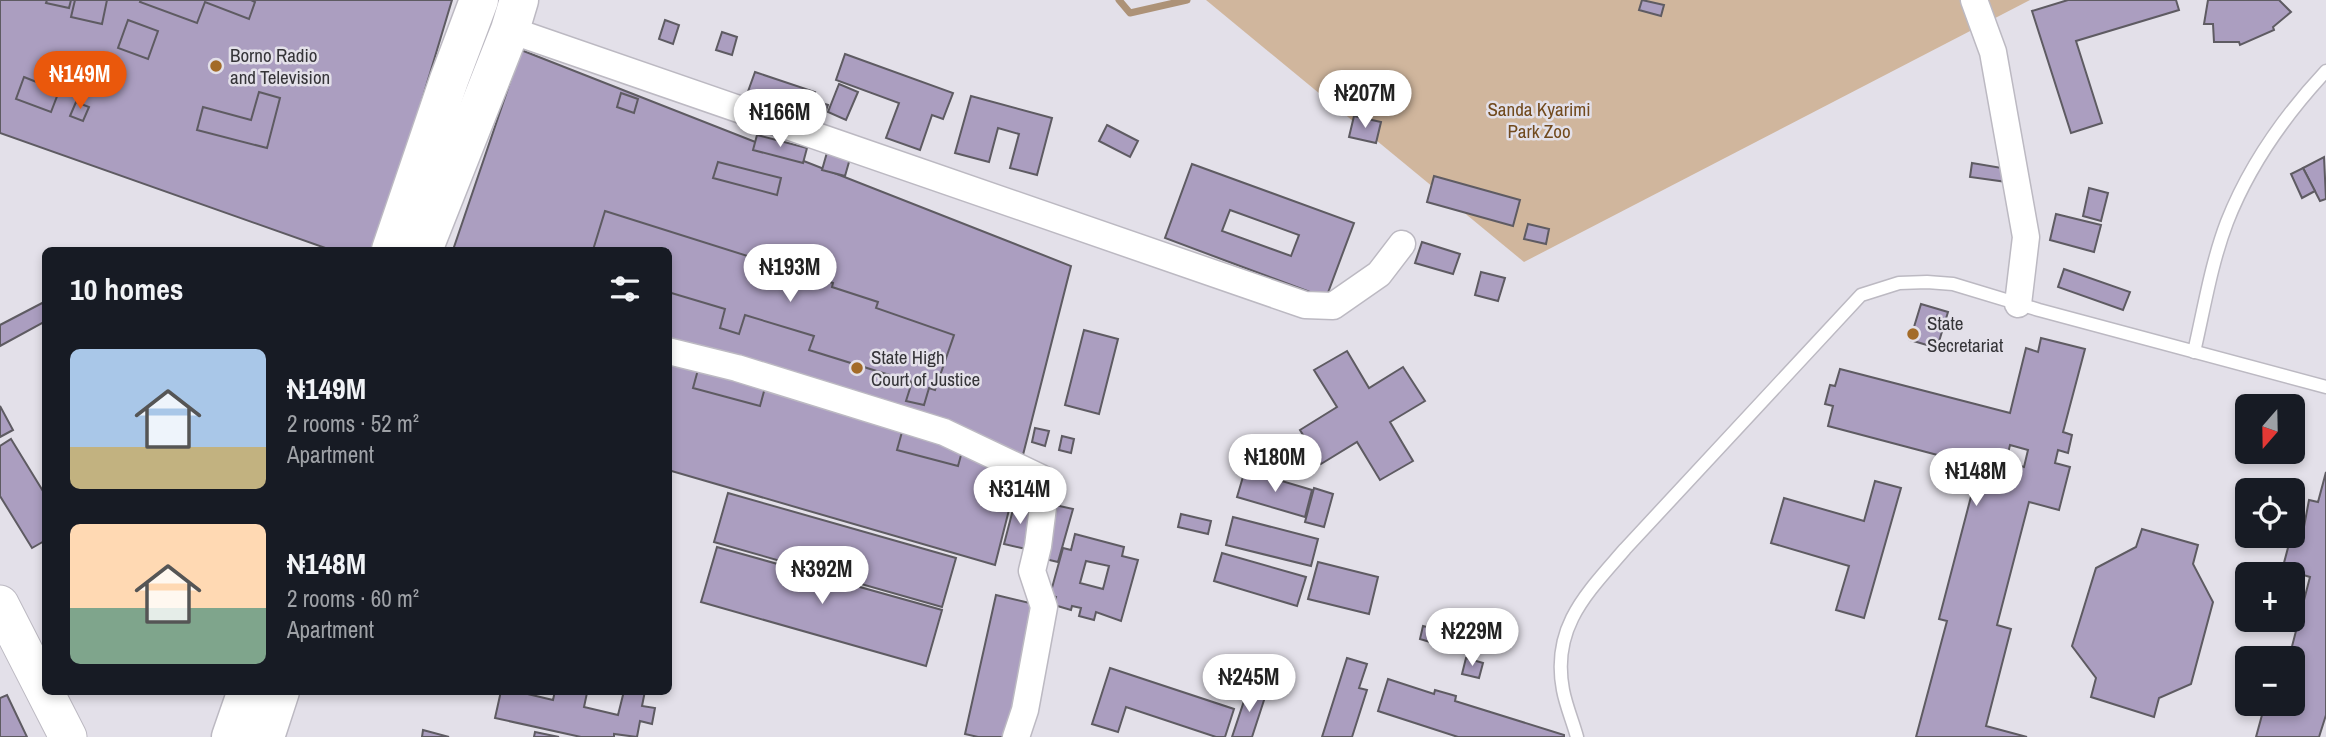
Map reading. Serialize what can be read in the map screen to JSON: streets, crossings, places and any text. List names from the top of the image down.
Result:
{
  "parks": ["Sanda Kyarimi Park Zoo"],
  "places": ["Borno Radio and Television", "State Secretariat", "State High Court of Justice"],
  "north": "bottom",
  "page": {
    "price": [
      "₦149M",
      "₦207M",
      "₦166M",
      "₦193M",
      "₦180M",
      "₦148M",
      "₦314M",
      "₦392M",
      "₦229M",
      "₦245M"
    ],
    "heading": "10 homes",
    "list": [
      {
        "name": "₦149M",
        "note": "2 rooms · 52 m² · Apartment"
      },
      {
        "name": "₦148M",
        "note": "2 rooms · 60 m² · Apartment"
      }
    ],
    "map_buttons": ["+", "−"]
  }
}
